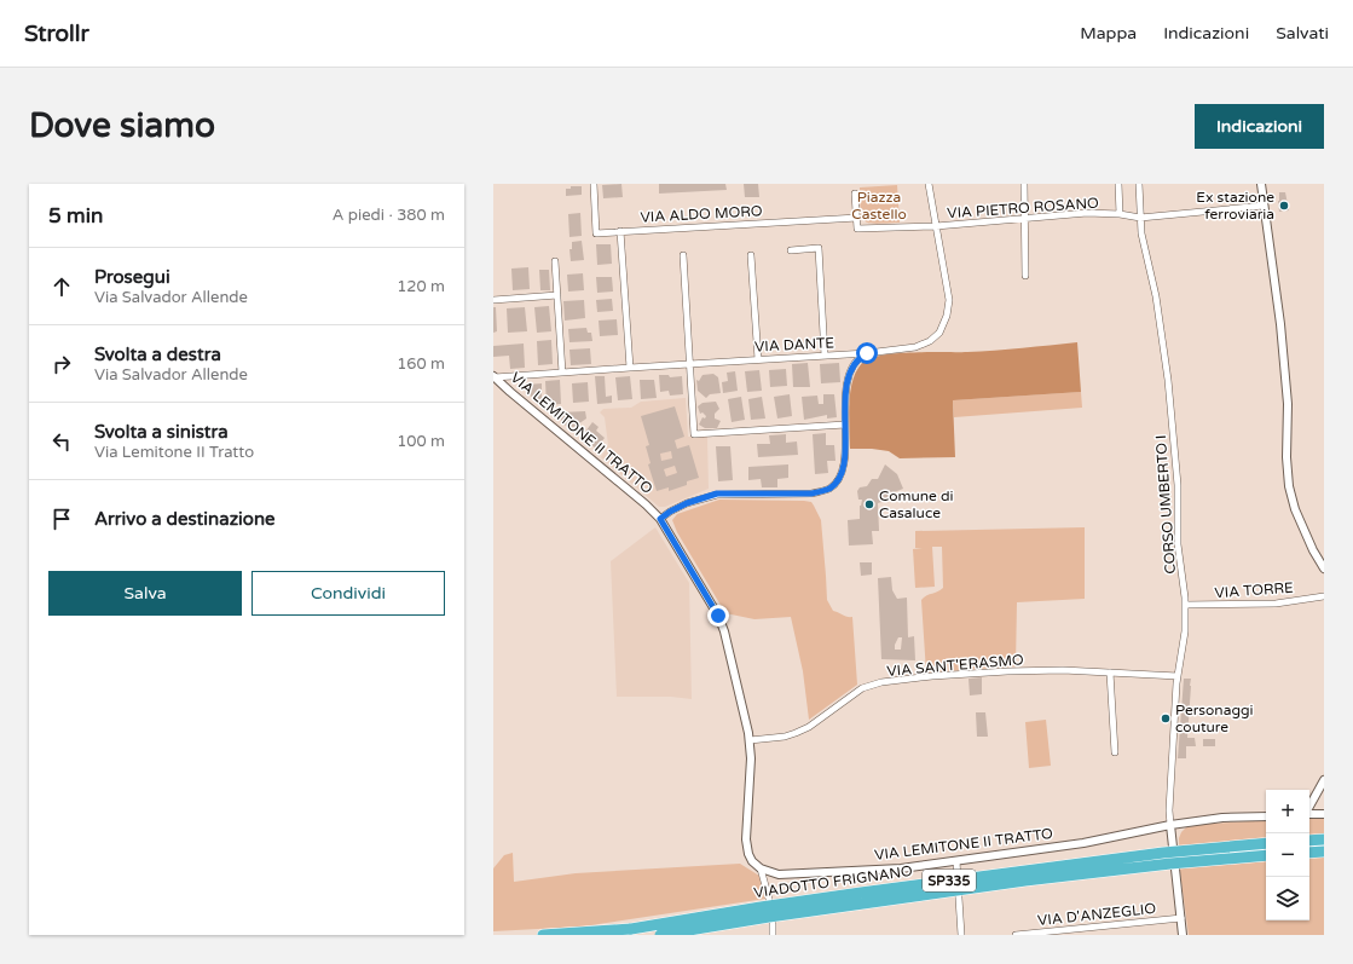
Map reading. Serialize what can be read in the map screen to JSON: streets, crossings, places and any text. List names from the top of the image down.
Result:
{
  "streets": {
    "highway": ["SP335", "VIADOTTO FRIGNANO"],
    "street": [
      "VIA PIETRO ROSANO",
      "VIA ALDO MORO",
      "VIA DANTE",
      "VIA LEMITONE II TRATTO",
      "CORSO UMBERTO I",
      "VIA TORRE",
      "VIA SANT'ERASMO",
      "VIA D'ANZEGLIO"
    ]
  },
  "crossings": [
    ["VIA PIETRO ROSANO", "VIA DANTE"],
    ["VIA PIETRO ROSANO", "CORSO UMBERTO I"],
    ["VIA DANTE", "VIA LEMITONE II TRATTO"],
    ["VIA LEMITONE II TRATTO", "CORSO UMBERTO I"],
    ["VIA LEMITONE II TRATTO", "VIA SANT'ERASMO"],
    ["CORSO UMBERTO I", "VIA TORRE"],
    ["CORSO UMBERTO I", "VIA SANT'ERASMO"]
  ],
  "parks": ["Piazza Castello"],
  "places": ["Ex stazione ferroviaria", "Comune di Casaluce", "Personaggi couture"],
  "page": {
    "header": "Strollr",
    "nav": ["Mappa", "Indicazioni", "Salvati"],
    "buttons": [
      "Indicazioni",
      ["Salva", "Condividi"]
    ],
    "title": "Dove siamo",
    "heading": ["5 min", "A piedi · 380 m"],
    "list": [
      ["Prosegui", "Via Salvador Allende", "120 m"],
      ["Svolta a destra", "Via Salvador Allende", "160 m"],
      ["Svolta a sinistra", "Via Lemitone II Tratto", "100 m"],
      "Arrivo a destinazione"
    ],
    "map_buttons": ["+", "−"]
  }
}
